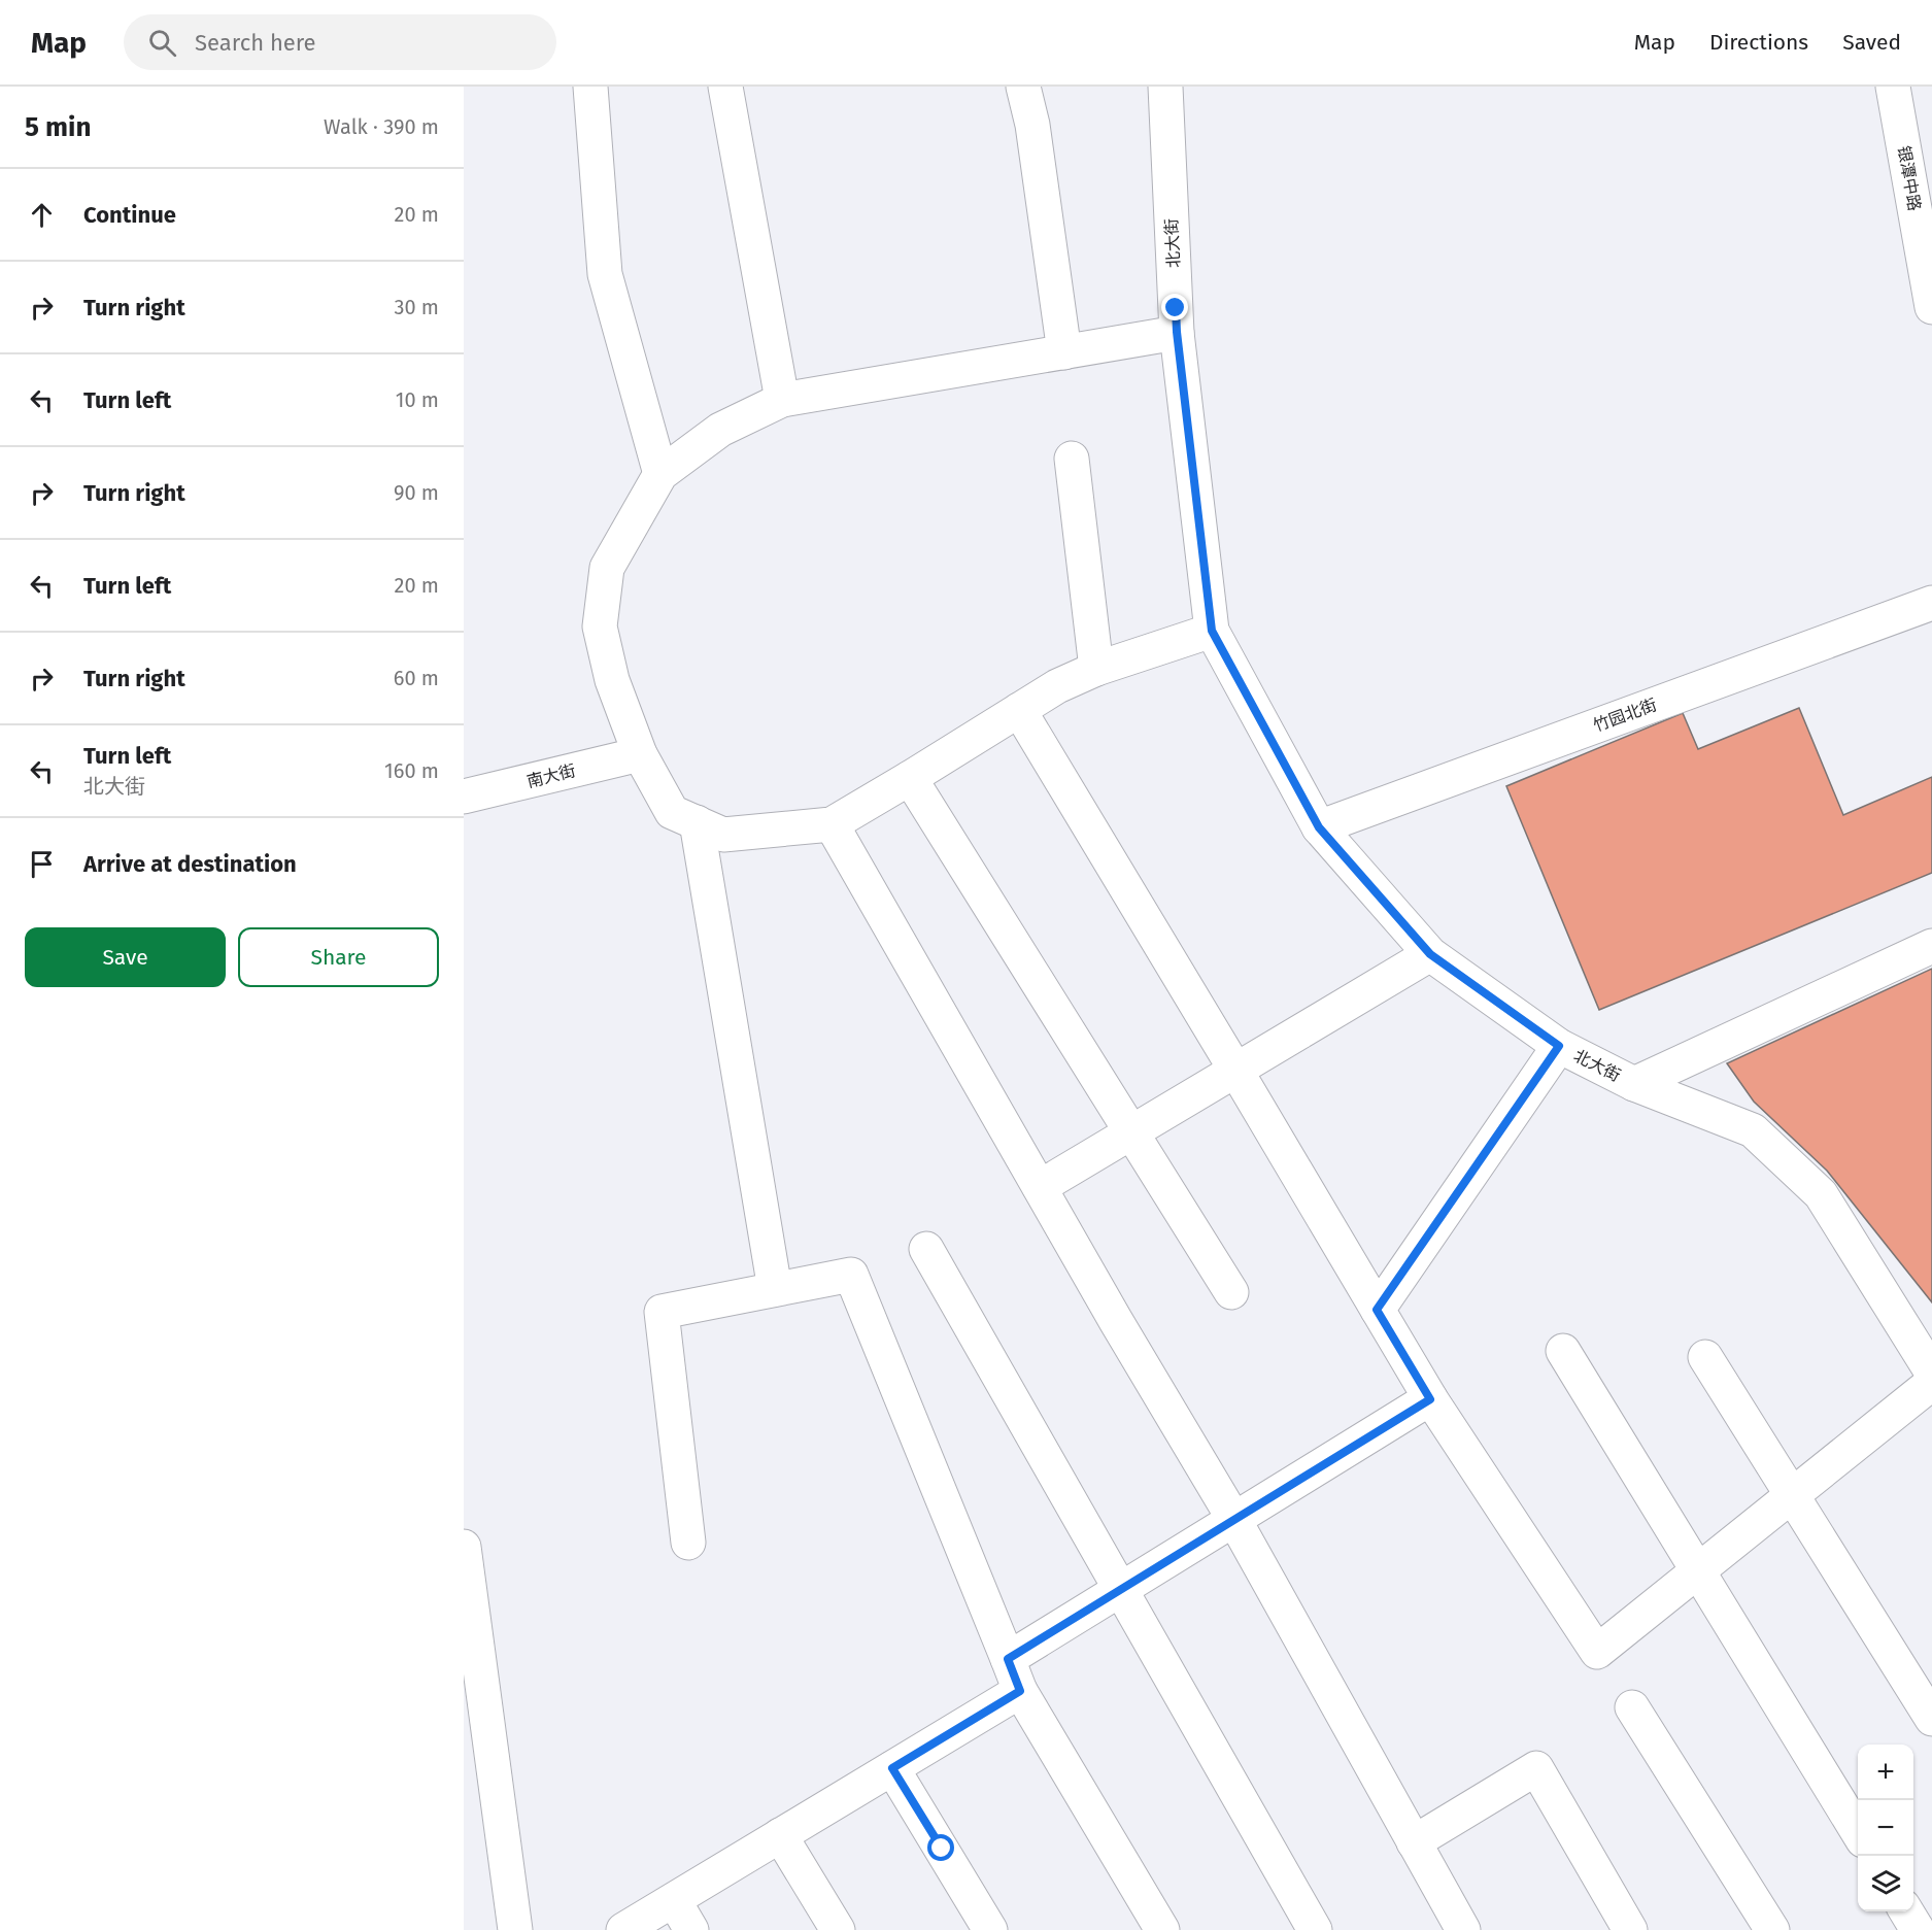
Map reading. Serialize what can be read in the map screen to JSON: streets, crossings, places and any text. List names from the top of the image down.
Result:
{
  "streets": {
    "street": [
      "银潭中路",
      "北大街",
      "竹园北街",
      "南大街"
    ]
  },
  "crossings": [
    ["北大街", "竹园北街"]
  ],
  "page": {
    "header": "Map",
    "search": "Search here",
    "nav": ["Map", "Directions", "Saved"],
    "heading": ["5 min", "Walk · 390 m"],
    "list": [
      ["Continue", "20 m"],
      ["Turn right", "30 m"],
      ["Turn left", "10 m"],
      ["Turn right", "90 m"],
      ["Turn left", "20 m"],
      ["Turn right", "60 m"],
      ["Turn left", "北大街", "160 m"],
      "Arrive at destination"
    ],
    "buttons": ["Save", "Share"],
    "map_buttons": ["+", "−"]
  }
}
